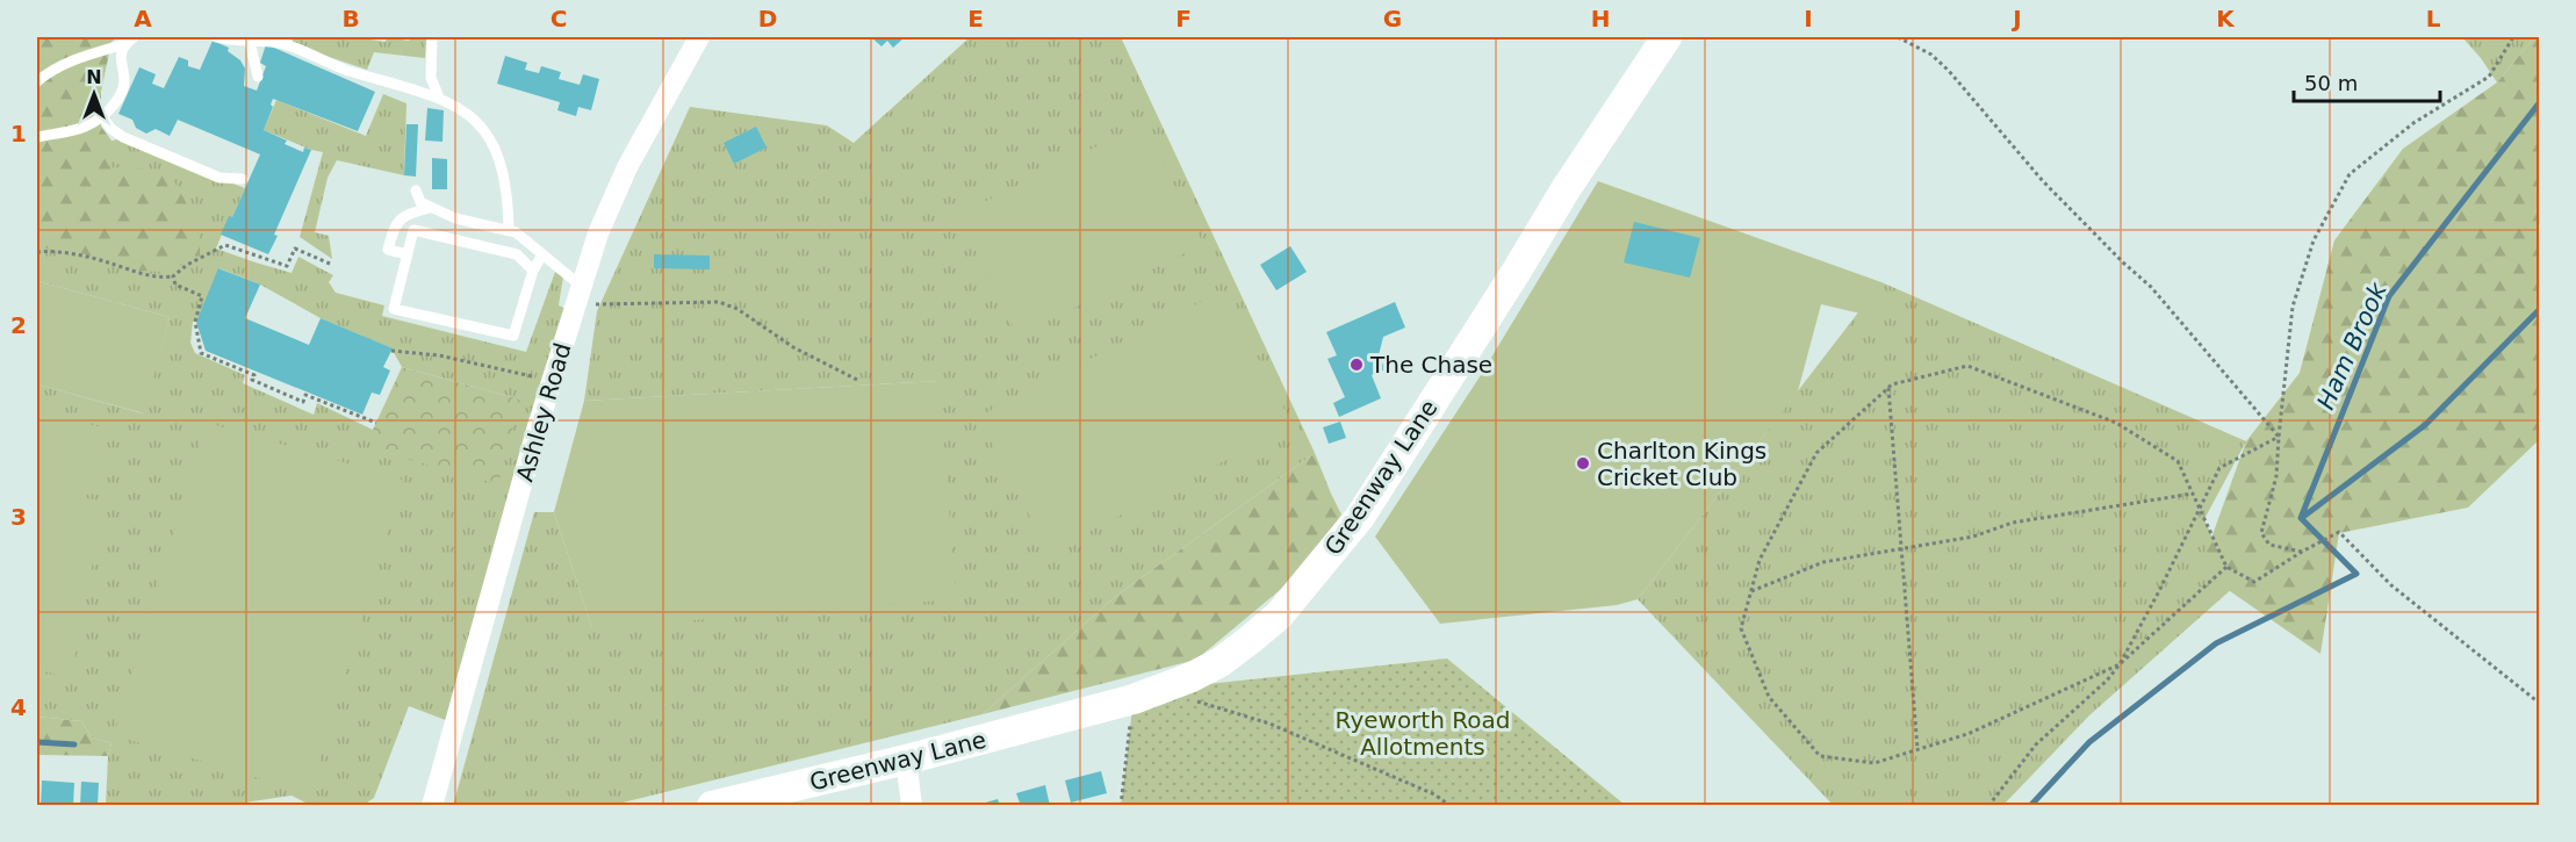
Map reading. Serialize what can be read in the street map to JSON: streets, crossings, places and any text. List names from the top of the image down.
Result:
{
  "streets": {
    "street": ["Ashley Road", "Greenway Lane"]
  },
  "water": ["Ham Brook"],
  "parks": ["Ryeworth Road Allotments"],
  "places": ["The Chase", "Charlton Kings Cricket Club"],
  "scale_bar": "50 m",
  "north": "top",
  "grid": {
    "columns": [
      "A",
      "B",
      "C",
      "D",
      "E",
      "F",
      "G",
      "H",
      "I",
      "J",
      "K",
      "L"
    ],
    "rows": [
      "1",
      "2",
      "3",
      "4"
    ]
  }
}
